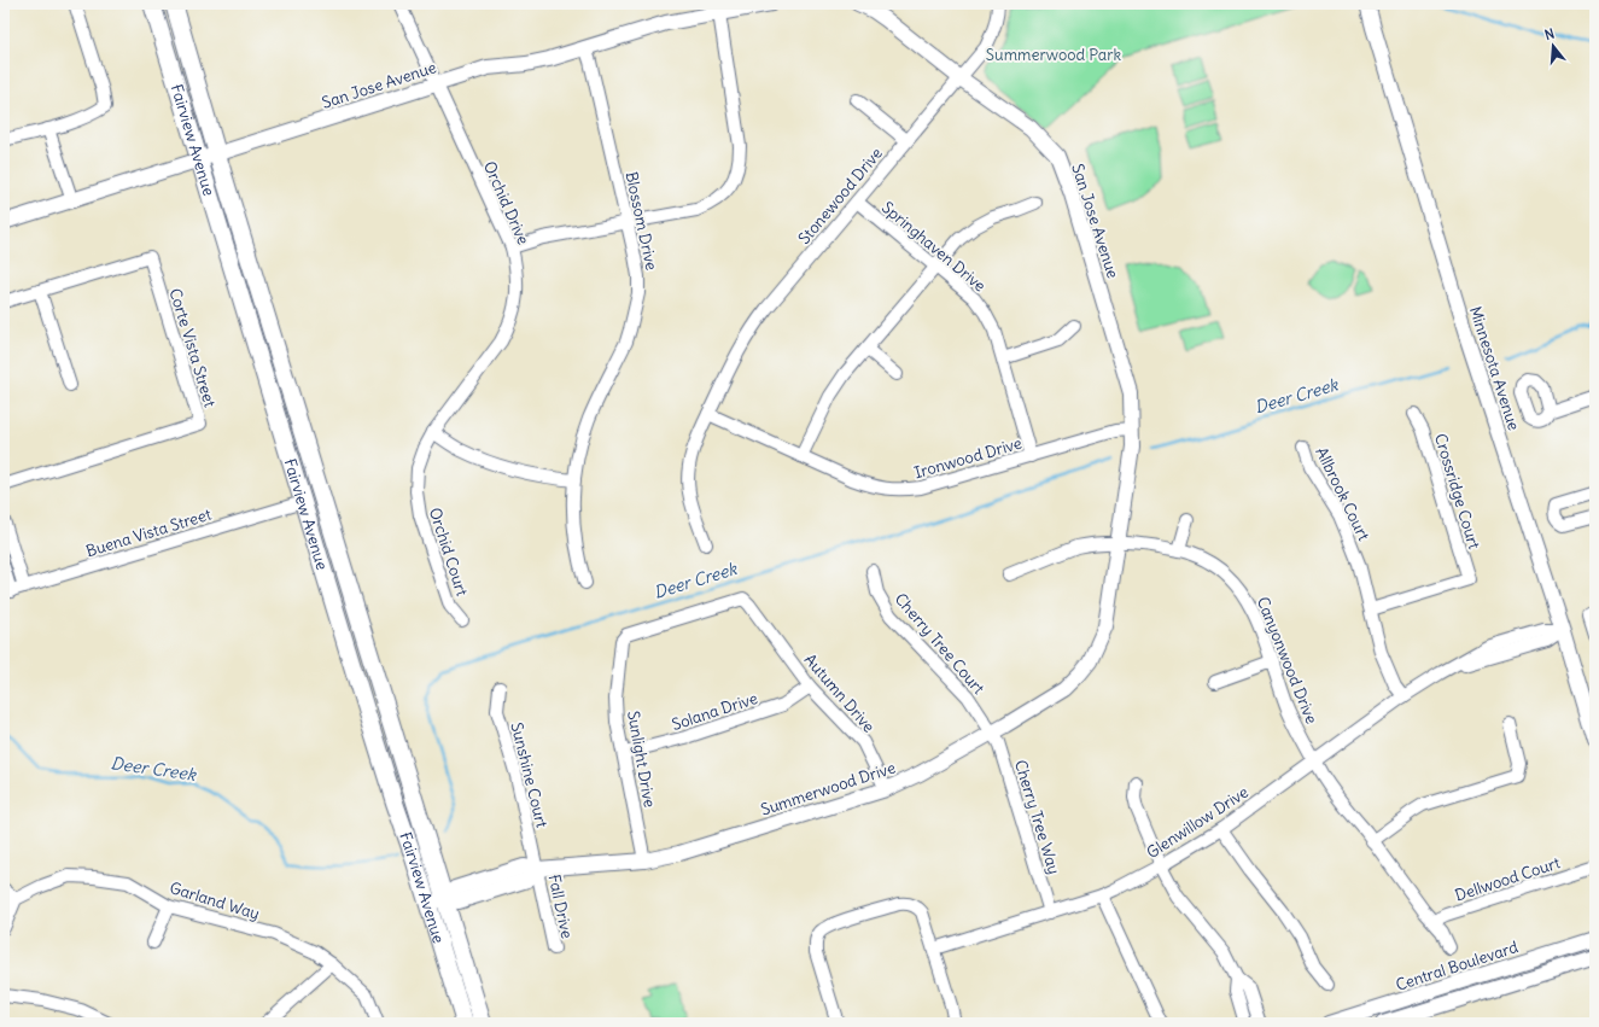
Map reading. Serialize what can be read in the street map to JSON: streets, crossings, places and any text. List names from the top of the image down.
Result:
{
  "streets": {
    "main road": ["Fairview Avenue"],
    "street": [
      "San Jose Avenue",
      "Stonewood Drive",
      "Orchid Drive",
      "Blossom Drive",
      "Springhaven Drive",
      "Corte Vista Street",
      "Minnesota Avenue",
      "Ironwood Drive",
      "Crossridge Court",
      "Allbrook Court",
      "Buena Vista Street",
      "Orchid Court",
      "Cherry Tree Court",
      "Canyonwood Drive",
      "Autumn Drive",
      "Solana Drive",
      "Sunlight Drive",
      "Sunshine Court",
      "Summerwood Drive",
      "Cherry Tree Way",
      "Glenwillow Drive",
      "Dellwood Court",
      "Garland Way",
      "Fall Drive",
      "Central Boulevard"
    ]
  },
  "crossings": [
    ["San Jose Avenue", "Fairview Avenue"],
    ["San Jose Avenue", "Stonewood Drive"],
    ["San Jose Avenue", "Orchid Drive"],
    ["San Jose Avenue", "Blossom Drive"],
    ["San Jose Avenue", "Ironwood Drive"],
    ["San Jose Avenue", "Canyonwood Drive"],
    ["San Jose Avenue", "Summerwood Drive"],
    ["Fairview Avenue", "Buena Vista Street"],
    ["Fairview Avenue", "Summerwood Drive"],
    ["Stonewood Drive", "Springhaven Drive"],
    ["Stonewood Drive", "Ironwood Drive"],
    ["Orchid Drive", "Orchid Court"],
    ["Springhaven Drive", "Ironwood Drive"],
    ["Minnesota Avenue", "Glenwillow Drive"],
    ["Crossridge Court", "Allbrook Court"],
    ["Allbrook Court", "Glenwillow Drive"],
    ["Cherry Tree Court", "Summerwood Drive"],
    ["Cherry Tree Court", "Cherry Tree Way"],
    ["Canyonwood Drive", "Summerwood Drive"],
    ["Canyonwood Drive", "Glenwillow Drive"],
    ["Canyonwood Drive", "Dellwood Court"],
    ["Autumn Drive", "Solana Drive"],
    ["Autumn Drive", "Sunlight Drive"],
    ["Autumn Drive", "Summerwood Drive"],
    ["Solana Drive", "Sunlight Drive"],
    ["Sunlight Drive", "Summerwood Drive"],
    ["Sunshine Court", "Summerwood Drive"],
    ["Sunshine Court", "Fall Drive"],
    ["Summerwood Drive", "Cherry Tree Way"],
    ["Summerwood Drive", "Fall Drive"],
    ["Cherry Tree Way", "Glenwillow Drive"]
  ],
  "water": ["Deer Creek"],
  "parks": ["Summerwood Park"],
  "north": "top"
}
